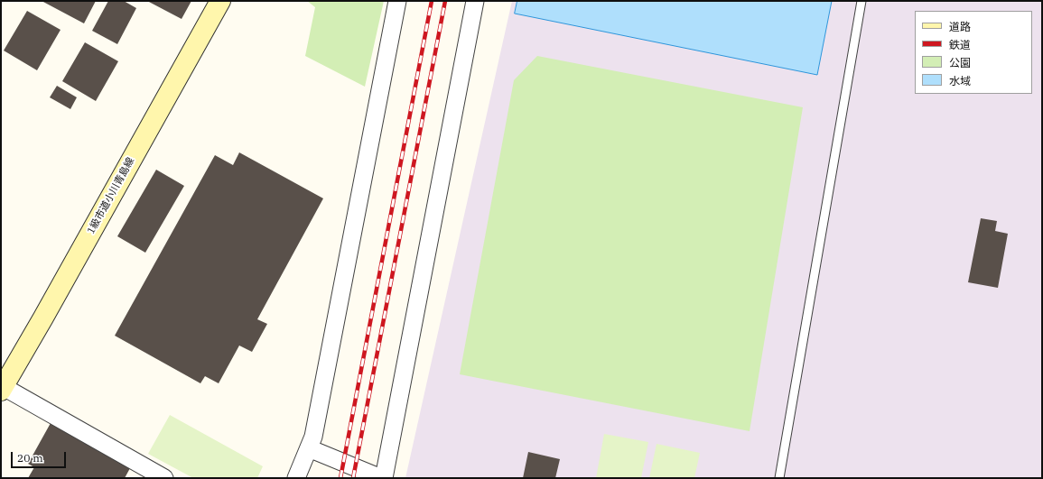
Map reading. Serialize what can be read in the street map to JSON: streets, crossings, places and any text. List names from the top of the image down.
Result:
{
  "streets": {
    "street": ["1級市道小川青島線"]
  },
  "legend": [
    "道路",
    "鉄道",
    "公園",
    "水域"
  ],
  "scale_bar": "20 m"
}
